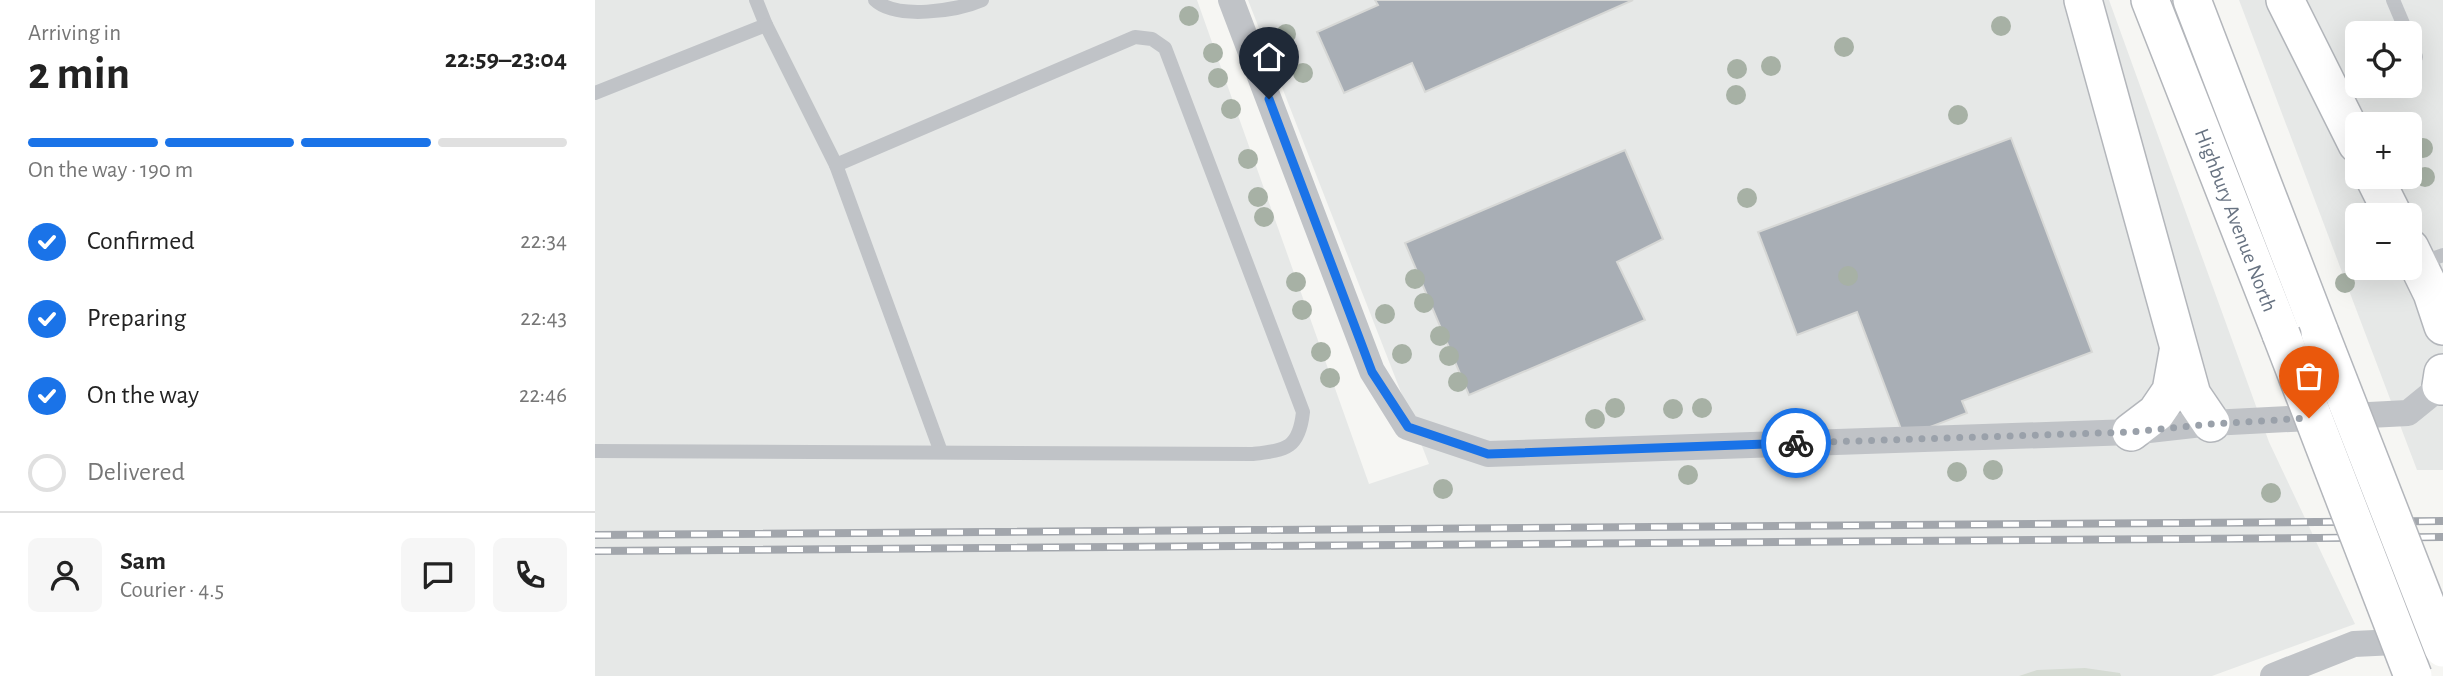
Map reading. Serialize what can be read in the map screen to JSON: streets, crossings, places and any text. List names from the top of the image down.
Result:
{
  "streets": {
    "main road": ["Highbury Avenue North"]
  },
  "page": {
    "heading": ["2 min", "Arriving in", "22:59–23:04"],
    "panel": ["Sam", "Courier · 4.5"],
    "map_buttons": ["+", "−"],
    "bar": "On the way · 190 m",
    "list": [
      ["Confirmed", "22:34"],
      ["Preparing", "22:43"],
      ["On the way", "22:46"],
      "Delivered"
    ]
  }
}
